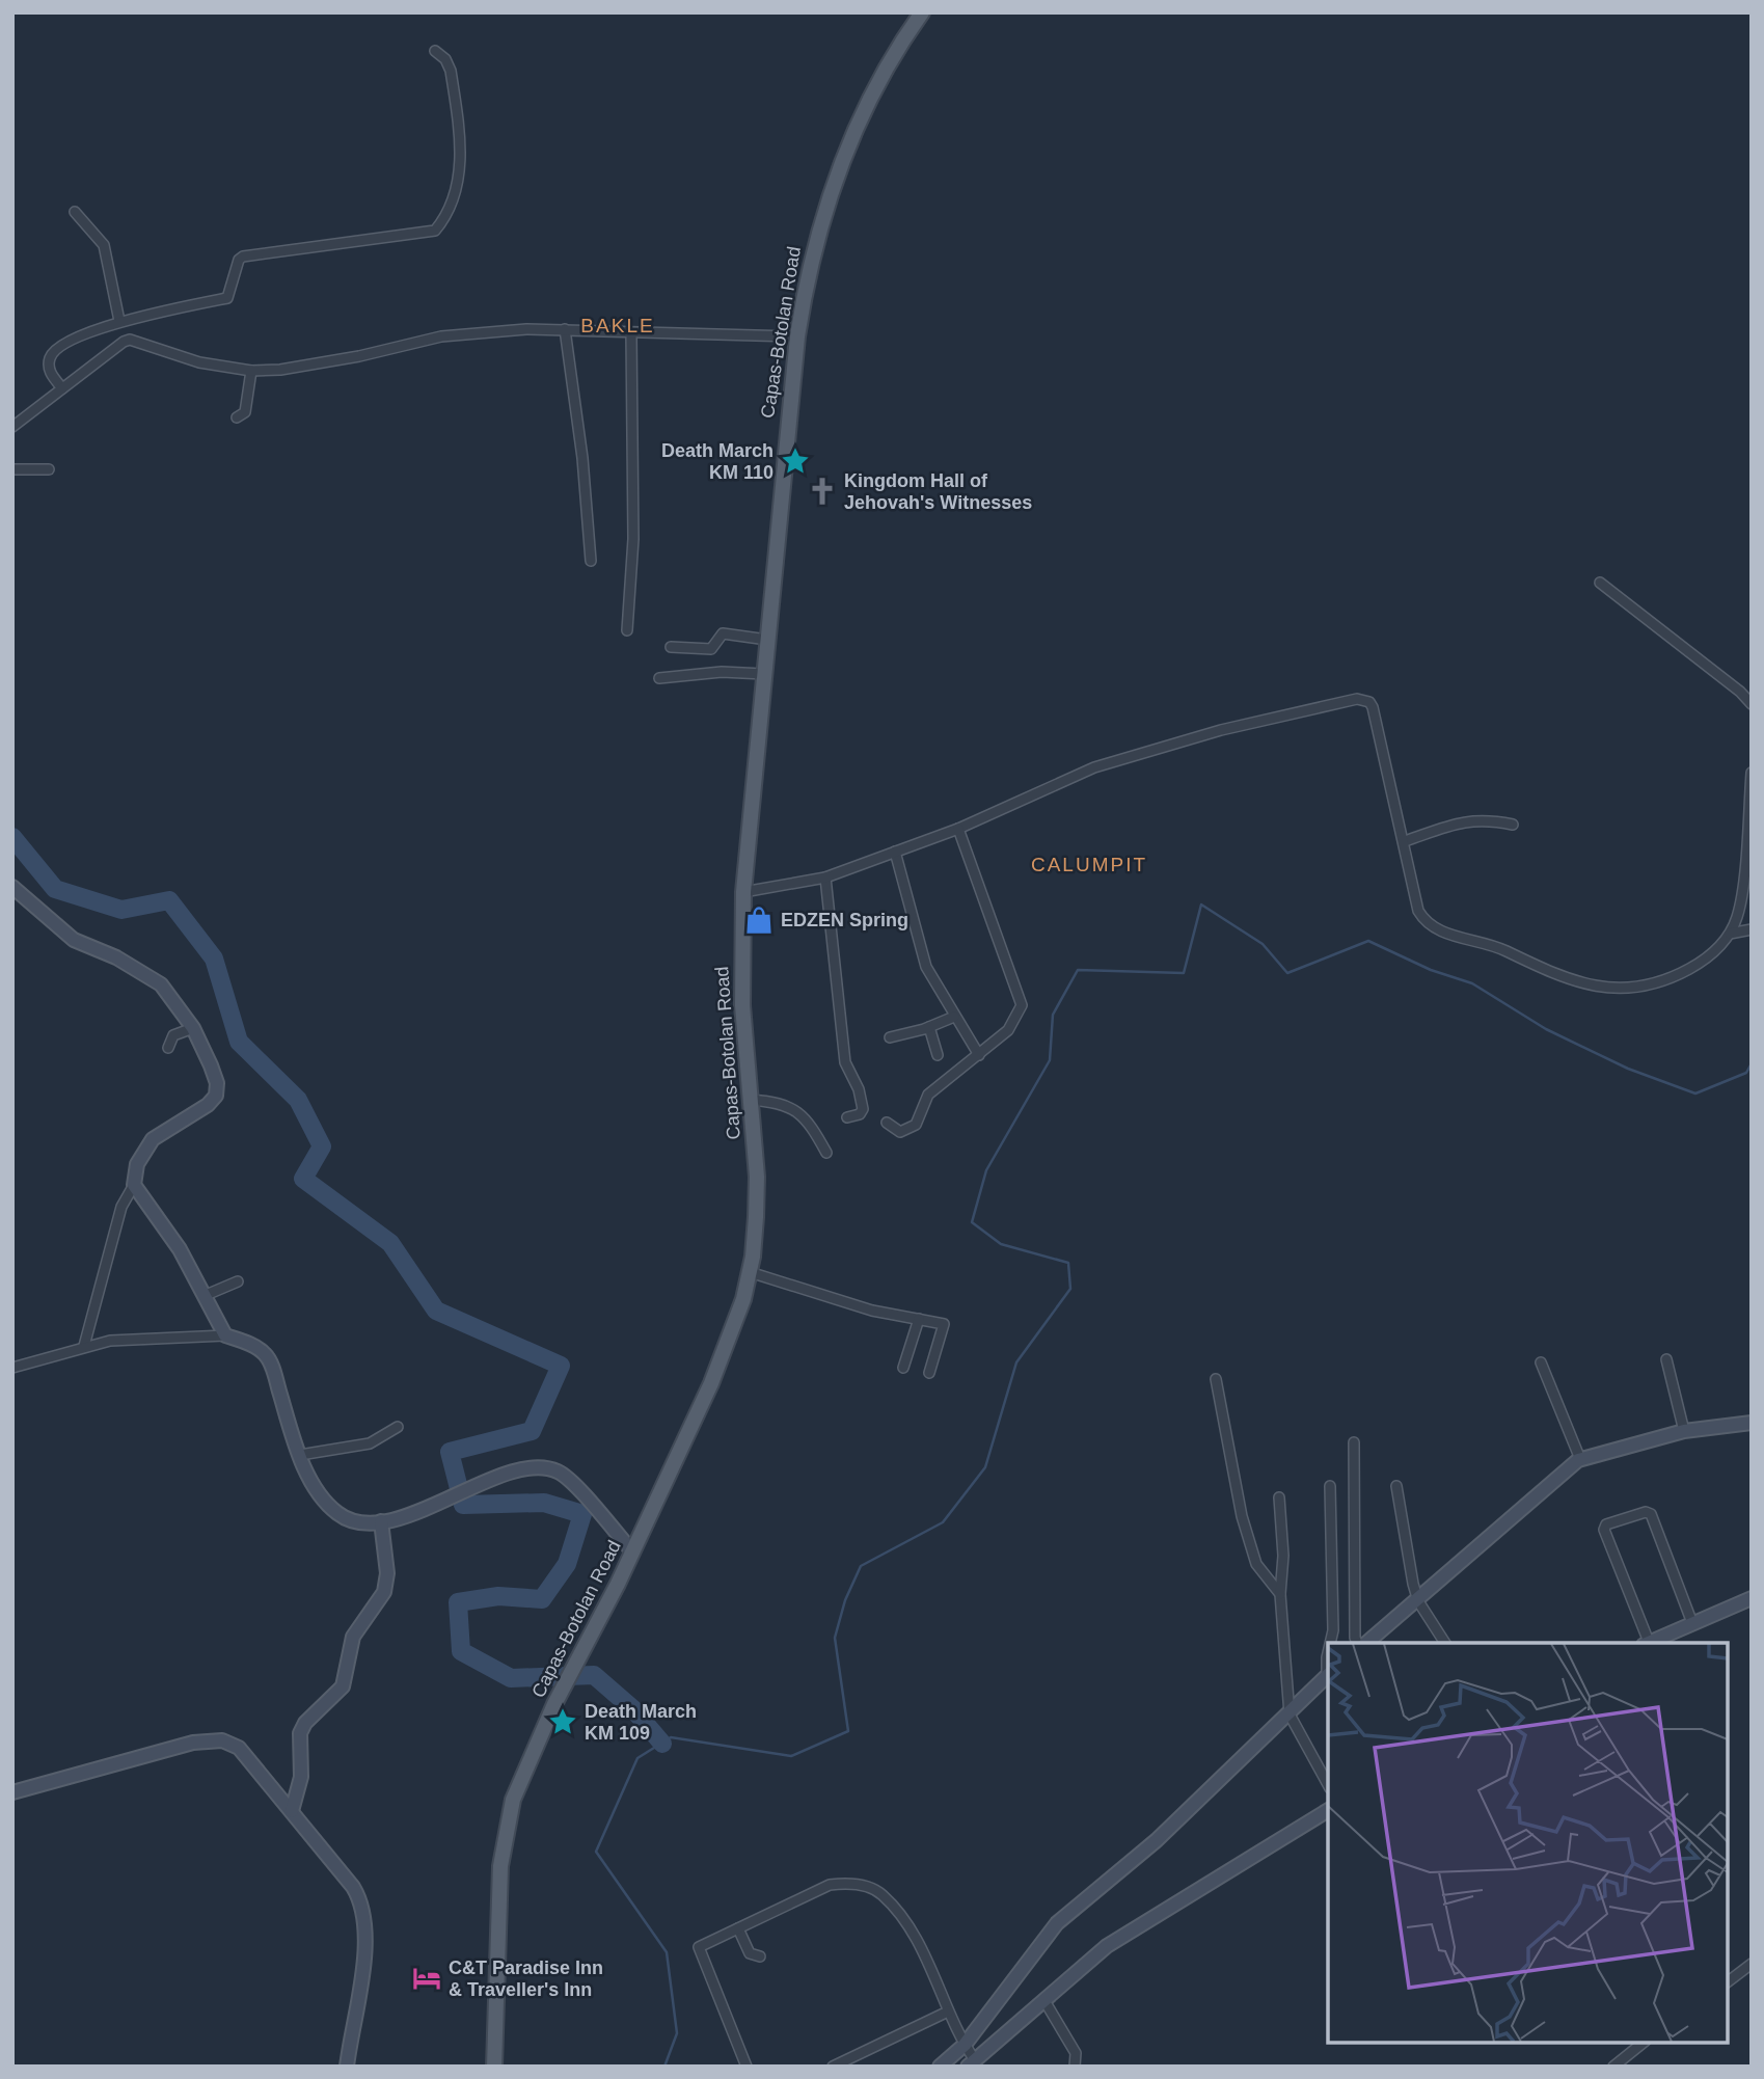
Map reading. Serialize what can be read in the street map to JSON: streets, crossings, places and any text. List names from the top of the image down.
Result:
{
  "streets": {
    "main road": ["Capas-Botolan Road"]
  },
  "districts": ["BAKLE", "CALUMPIT"],
  "places": {
    "place": ["Death March KM 110", "Death March KM 109"],
    "church": ["Kingdom Hall of Jehovah's Witnesses"],
    "shop": ["EDZEN Spring"],
    "hotel": ["C&T Paradise Inn & Traveller's Inn"]
  }
}
